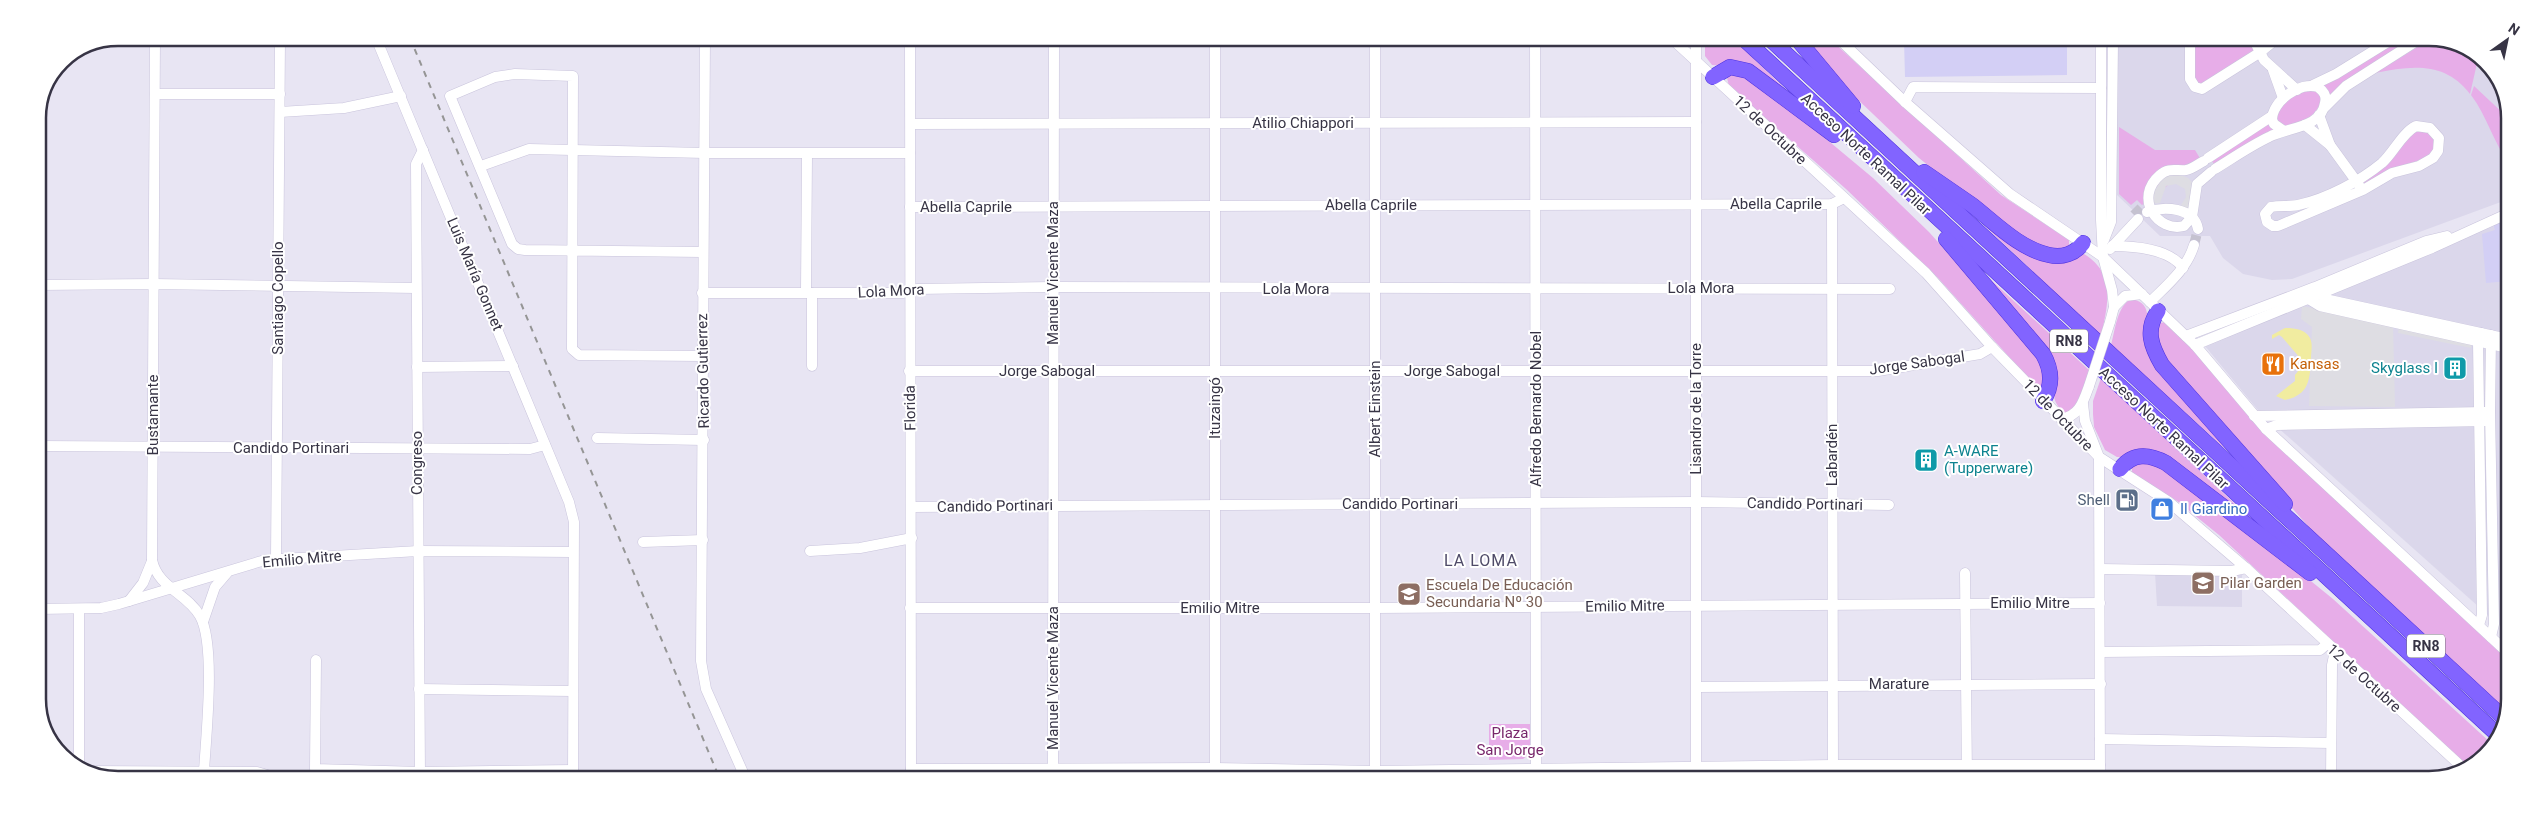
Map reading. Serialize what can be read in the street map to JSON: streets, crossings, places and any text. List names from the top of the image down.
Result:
{
  "streets": {
    "highway": ["Acceso Norte Ramal Pilar", "RN8"],
    "street": [
      "Atilio Chiappori",
      "12 de Octubre",
      "Abella Caprile",
      "Manuel Vicente Maza",
      "Luis María Gonnet",
      "Lola Mora",
      "Santiago Copello",
      "Jorge Sabogal",
      "Ricardo Gutierrez",
      "Florida",
      "Ituzaingó",
      "Albert Einstein",
      "Alfredo Bernardo Nobel",
      "Lisandro de la Torre",
      "Bustamante",
      "Candido Portinari",
      "Labardén",
      "Congreso",
      "Emilio Mitre",
      "Marature"
    ]
  },
  "crossings": [
    ["Atilio Chiappori", "Manuel Vicente Maza"],
    ["Atilio Chiappori", "Florida"],
    ["Atilio Chiappori", "Ituzaingó"],
    ["Atilio Chiappori", "Albert Einstein"],
    ["Atilio Chiappori", "Alfredo Bernardo Nobel"],
    ["Atilio Chiappori", "Lisandro de la Torre"],
    ["12 de Octubre", "Jorge Sabogal"],
    ["12 de Octubre", "Lisandro de la Torre"],
    ["Abella Caprile", "Manuel Vicente Maza"],
    ["Abella Caprile", "Florida"],
    ["Abella Caprile", "Ituzaingó"],
    ["Abella Caprile", "Albert Einstein"],
    ["Abella Caprile", "Alfredo Bernardo Nobel"],
    ["Abella Caprile", "Lisandro de la Torre"],
    ["Abella Caprile", "Labardén"],
    ["Manuel Vicente Maza", "Lola Mora"],
    ["Manuel Vicente Maza", "Jorge Sabogal"],
    ["Manuel Vicente Maza", "Candido Portinari"],
    ["Manuel Vicente Maza", "Emilio Mitre"],
    ["Luis María Gonnet", "Candido Portinari"],
    ["Luis María Gonnet", "Congreso"],
    ["Luis María Gonnet", "Emilio Mitre"],
    ["Lola Mora", "Ricardo Gutierrez"],
    ["Lola Mora", "Florida"],
    ["Lola Mora", "Ituzaingó"],
    ["Lola Mora", "Albert Einstein"],
    ["Lola Mora", "Alfredo Bernardo Nobel"],
    ["Lola Mora", "Lisandro de la Torre"],
    ["Lola Mora", "Labardén"],
    ["Santiago Copello", "Candido Portinari"],
    ["Santiago Copello", "Emilio Mitre"],
    ["Jorge Sabogal", "Florida"],
    ["Jorge Sabogal", "Ituzaingó"],
    ["Jorge Sabogal", "Albert Einstein"],
    ["Jorge Sabogal", "Alfredo Bernardo Nobel"],
    ["Jorge Sabogal", "Lisandro de la Torre"],
    ["Jorge Sabogal", "Labardén"],
    ["Florida", "Candido Portinari"],
    ["Florida", "Emilio Mitre"],
    ["Ituzaingó", "Candido Portinari"],
    ["Ituzaingó", "Emilio Mitre"],
    ["Albert Einstein", "Candido Portinari"],
    ["Albert Einstein", "Emilio Mitre"],
    ["Alfredo Bernardo Nobel", "Candido Portinari"],
    ["Alfredo Bernardo Nobel", "Emilio Mitre"],
    ["Lisandro de la Torre", "Candido Portinari"],
    ["Lisandro de la Torre", "Emilio Mitre"],
    ["Lisandro de la Torre", "Marature"],
    ["Bustamante", "Candido Portinari"],
    ["Bustamante", "Emilio Mitre"],
    ["Candido Portinari", "Labardén"],
    ["Candido Portinari", "Congreso"],
    ["Labardén", "Emilio Mitre"],
    ["Labardén", "Marature"],
    ["Congreso", "Emilio Mitre"]
  ],
  "districts": ["LA LOMA"],
  "parks": ["Plaza San Jorge"],
  "places": {
    "restaurant": ["Kansas"],
    "building": ["Skyglass I", "A-WARE (Tupperware)"],
    "fuel station": ["Shell"],
    "shop": ["Il Giardino"],
    "school or university": ["Pilar Garden", "Escuela De Educación Secundaria Nº 30"]
  },
  "north": "top right"
}
